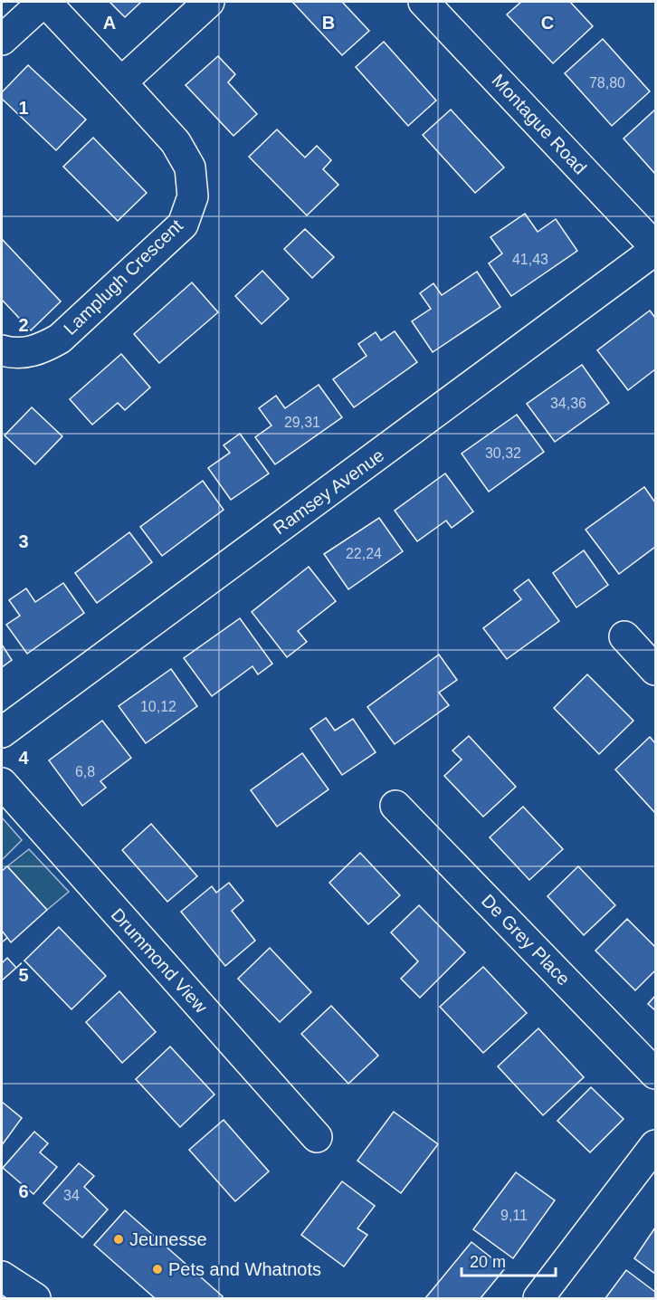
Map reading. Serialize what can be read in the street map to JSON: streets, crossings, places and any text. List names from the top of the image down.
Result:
{
  "streets": {
    "street": [
      "Montague Road",
      "Lamplugh Crescent",
      "Ramsey Avenue",
      "De Grey Place",
      "Drummond View"
    ]
  },
  "crossings": [
    ["Montague Road", "Ramsey Avenue"]
  ],
  "places": ["Jeunesse", "Pets and Whatnots"],
  "house_numbers": [
    "78,80",
    "41,43",
    "34,36",
    "29,31",
    "30,32",
    "22,24",
    "10,12",
    "6,8",
    "34",
    "9,11"
  ],
  "scale_bar": "20 m",
  "grid": {
    "columns": ["A", "B", "C"],
    "rows": [
      "1",
      "2",
      "3",
      "4",
      "5",
      "6"
    ]
  }
}
